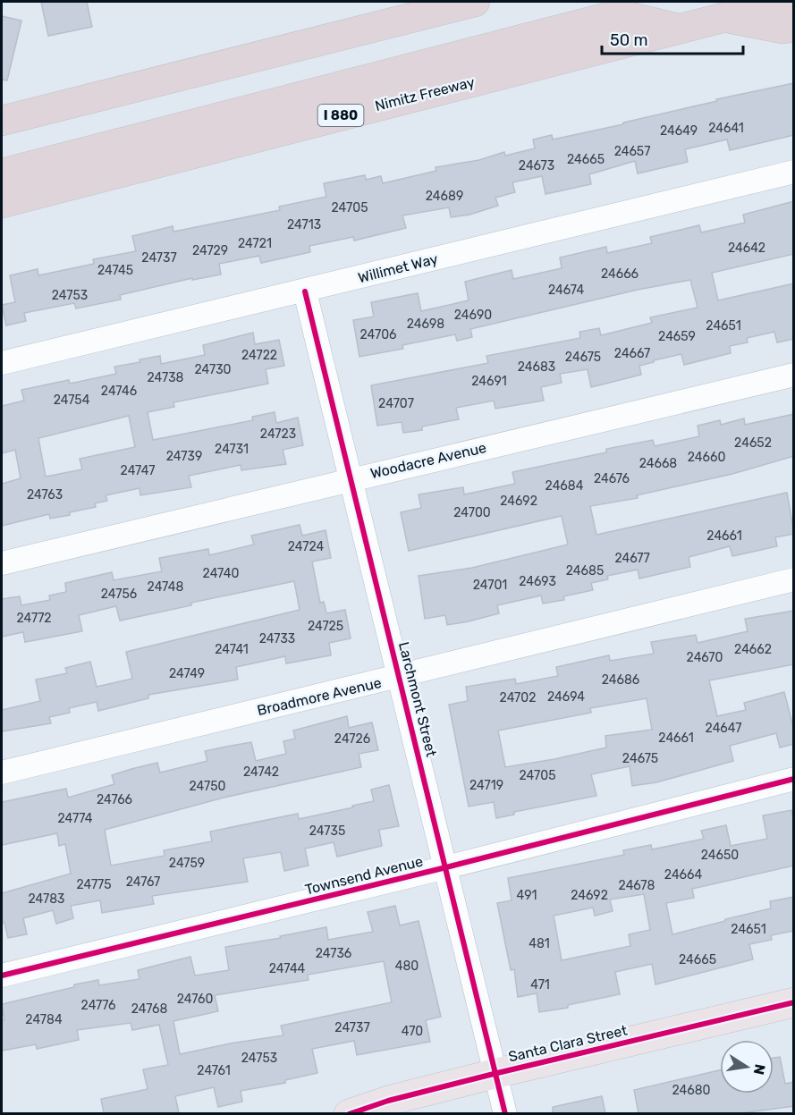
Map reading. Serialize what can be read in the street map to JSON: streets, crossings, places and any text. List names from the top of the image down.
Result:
{
  "streets": {
    "highway": ["Nimitz Freeway", "I 880"],
    "main road": ["Santa Clara Street"],
    "street": [
      "Willimet Way",
      "Woodacre Avenue",
      "Broadmore Avenue",
      "Larchmont Street",
      "Townsend Avenue"
    ]
  },
  "crossings": [
    ["Nimitz Freeway", "I 880"],
    ["Willimet Way", "Larchmont Street"],
    ["Woodacre Avenue", "Larchmont Street"],
    ["Broadmore Avenue", "Larchmont Street"],
    ["Larchmont Street", "Townsend Avenue"],
    ["Larchmont Street", "Santa Clara Street"]
  ],
  "house_numbers": [
    "24641",
    "24649",
    "24657",
    "24665",
    "24673",
    "24689",
    "24705",
    "24713",
    "24721",
    "24642",
    "24729",
    "24737",
    "24745",
    "24666",
    "24674",
    "24753",
    "24690",
    "24698",
    "24651",
    "24706",
    "24659",
    "24667",
    "24722",
    "24675",
    "24683",
    "24730",
    "24738",
    "24691",
    "24746",
    "24754",
    "24707",
    "24723",
    "24652",
    "24731",
    "24739",
    "24660",
    "24668",
    "24747",
    "24676",
    "24684",
    "24763",
    "24692",
    "24700",
    "24661",
    "24724",
    "24677",
    "24685",
    "24740",
    "24693",
    "24701",
    "24748",
    "24756",
    "24772",
    "24725",
    "24733",
    "24741",
    "24662",
    "24670",
    "24749",
    "24686",
    "24694",
    "24702",
    "24647",
    "24661",
    "24726",
    "24675",
    "24742",
    "24705",
    "24719",
    "24750",
    "24766",
    "24774",
    "24735",
    "24650",
    "24759",
    "24664",
    "24767",
    "24775",
    "24678",
    "491",
    "24692",
    "24783",
    "24651",
    "481",
    "24736",
    "24665",
    "480",
    "24744",
    "471",
    "24760",
    "24776",
    "24768",
    "24784",
    "24737",
    "470",
    "24753",
    "24761",
    "24680"
  ],
  "scale_bar": "50 m",
  "north": "right"
}
